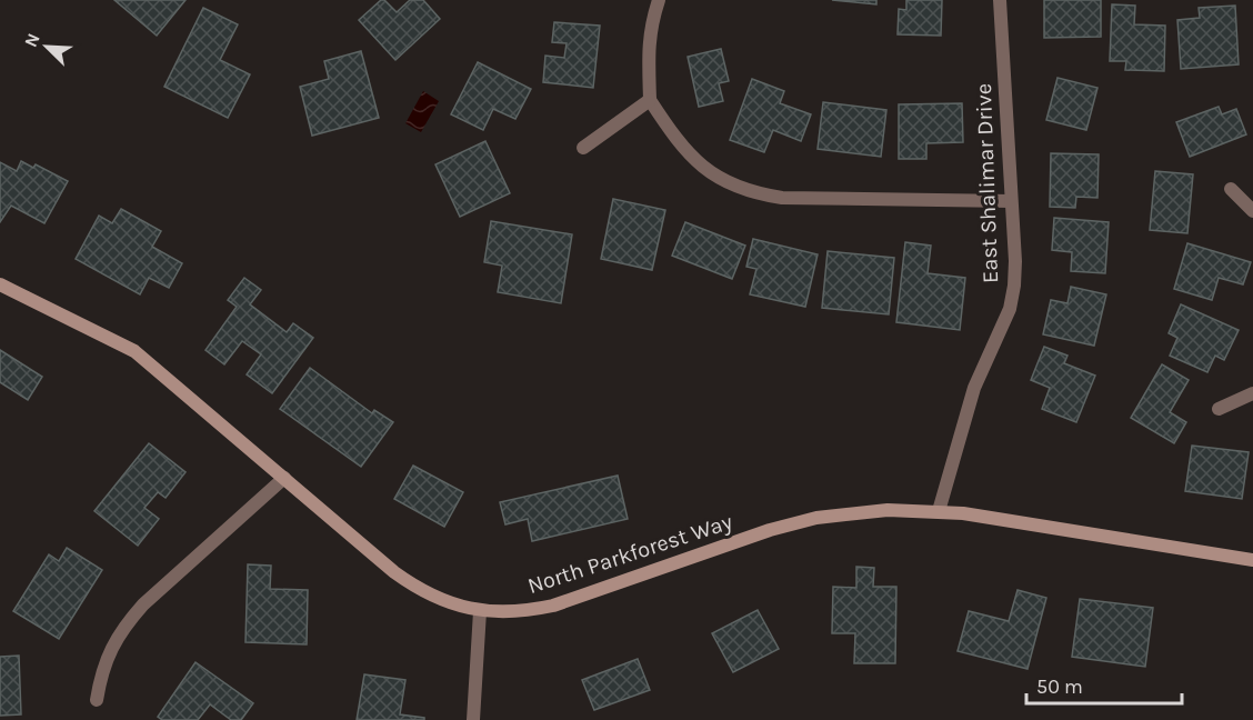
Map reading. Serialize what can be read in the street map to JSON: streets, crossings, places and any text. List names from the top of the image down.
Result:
{
  "streets": {
    "street": ["East Shalimar Drive", "North Parkforest Way"]
  },
  "crossings": [
    ["East Shalimar Drive", "North Parkforest Way"]
  ],
  "scale_bar": "50 m",
  "north": "top left"
}
